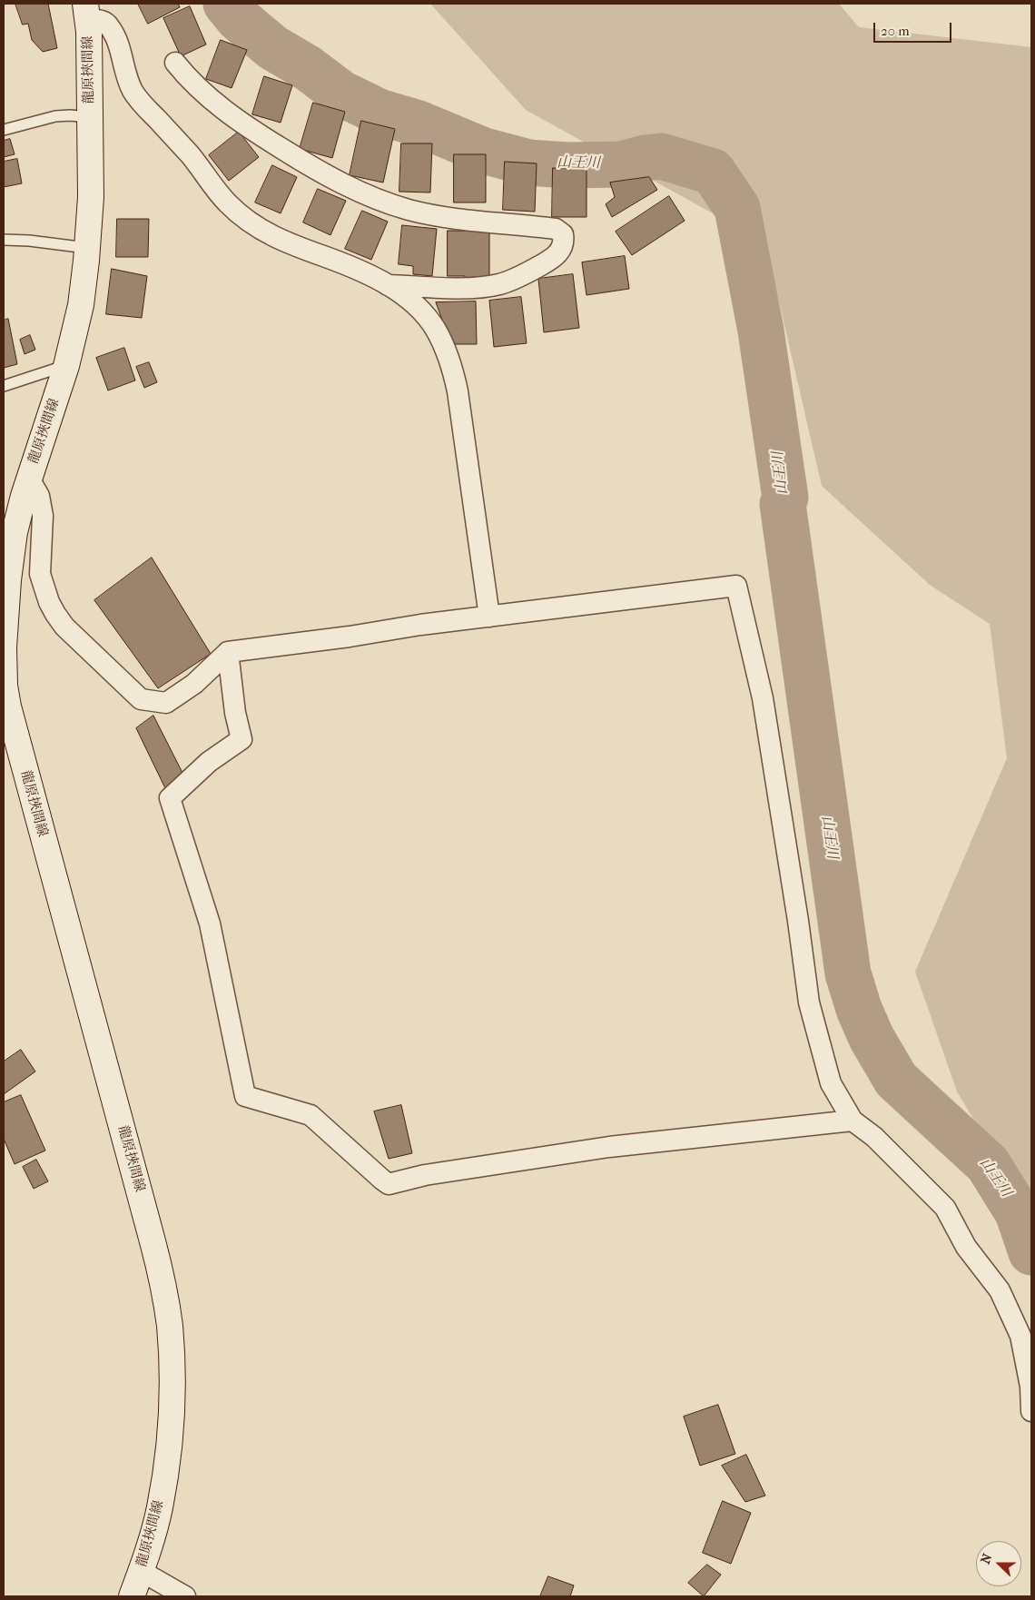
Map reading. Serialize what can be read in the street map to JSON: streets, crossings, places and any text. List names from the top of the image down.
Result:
{
  "streets": {
    "main road": ["龍原挾間線"]
  },
  "water": ["山王川"],
  "scale_bar": "20 m",
  "north": "left"
}
